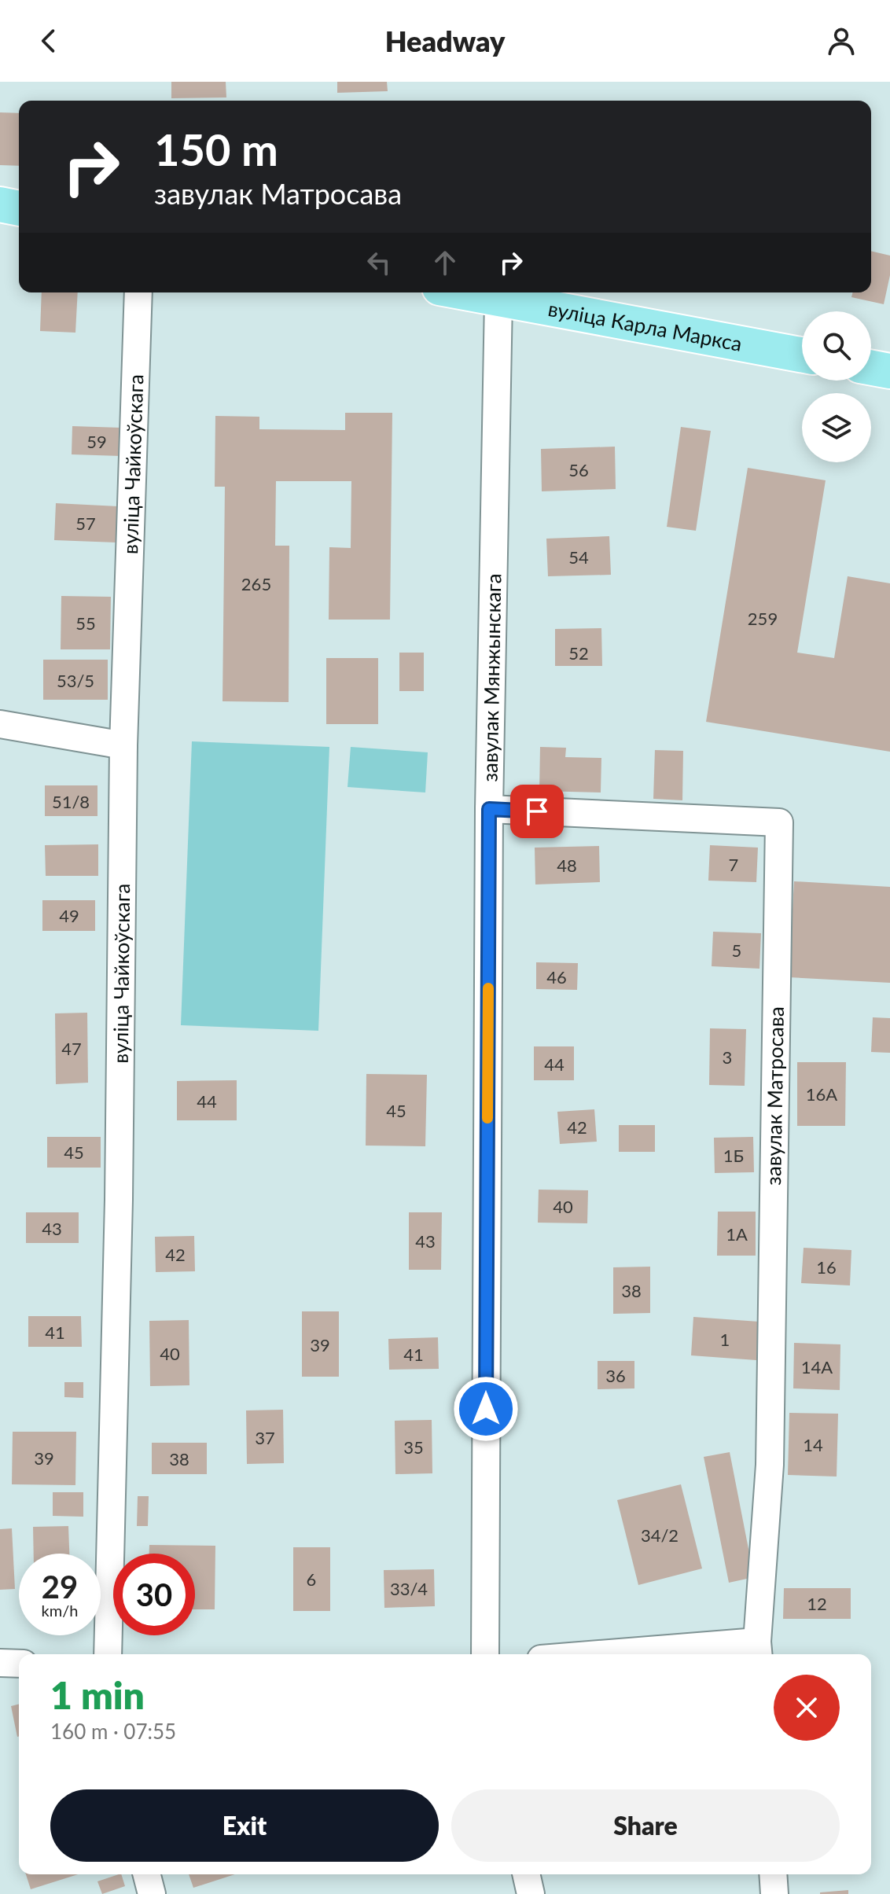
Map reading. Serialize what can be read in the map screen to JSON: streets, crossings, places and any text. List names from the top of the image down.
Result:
{
  "streets": {
    "main road": ["вуліца Карла Маркса"],
    "street": ["вуліца Чайкоўскага", "завулак Мянжынскага", "завулак Матросава"]
  },
  "crossings": [
    ["вуліца Карла Маркса", "завулак Мянжынскага"],
    ["завулак Мянжынскага", "завулак Матросава"]
  ],
  "house_numbers": [
    "59",
    "56",
    "57",
    "54",
    "265",
    "259",
    "55",
    "52",
    "53/5",
    "51/8",
    "7",
    "48",
    "49",
    "5",
    "46",
    "47",
    "3",
    "44",
    "16А",
    "44",
    "45",
    "42",
    "45",
    "1Б",
    "40",
    "43",
    "1А",
    "43",
    "42",
    "16",
    "38",
    "41",
    "1",
    "39",
    "40",
    "41",
    "14А",
    "36",
    "37",
    "14",
    "35",
    "39",
    "38",
    "34/2",
    "6",
    "33/4",
    "12"
  ],
  "page": {
    "header": "Headway",
    "turn": ["150 m", "завулак Матросава"],
    "speed": "29 km/h",
    "limit": "30",
    "heading": ["1 min", "160 m · 07:55"],
    "buttons": ["Exit", "Share"]
  }
}
